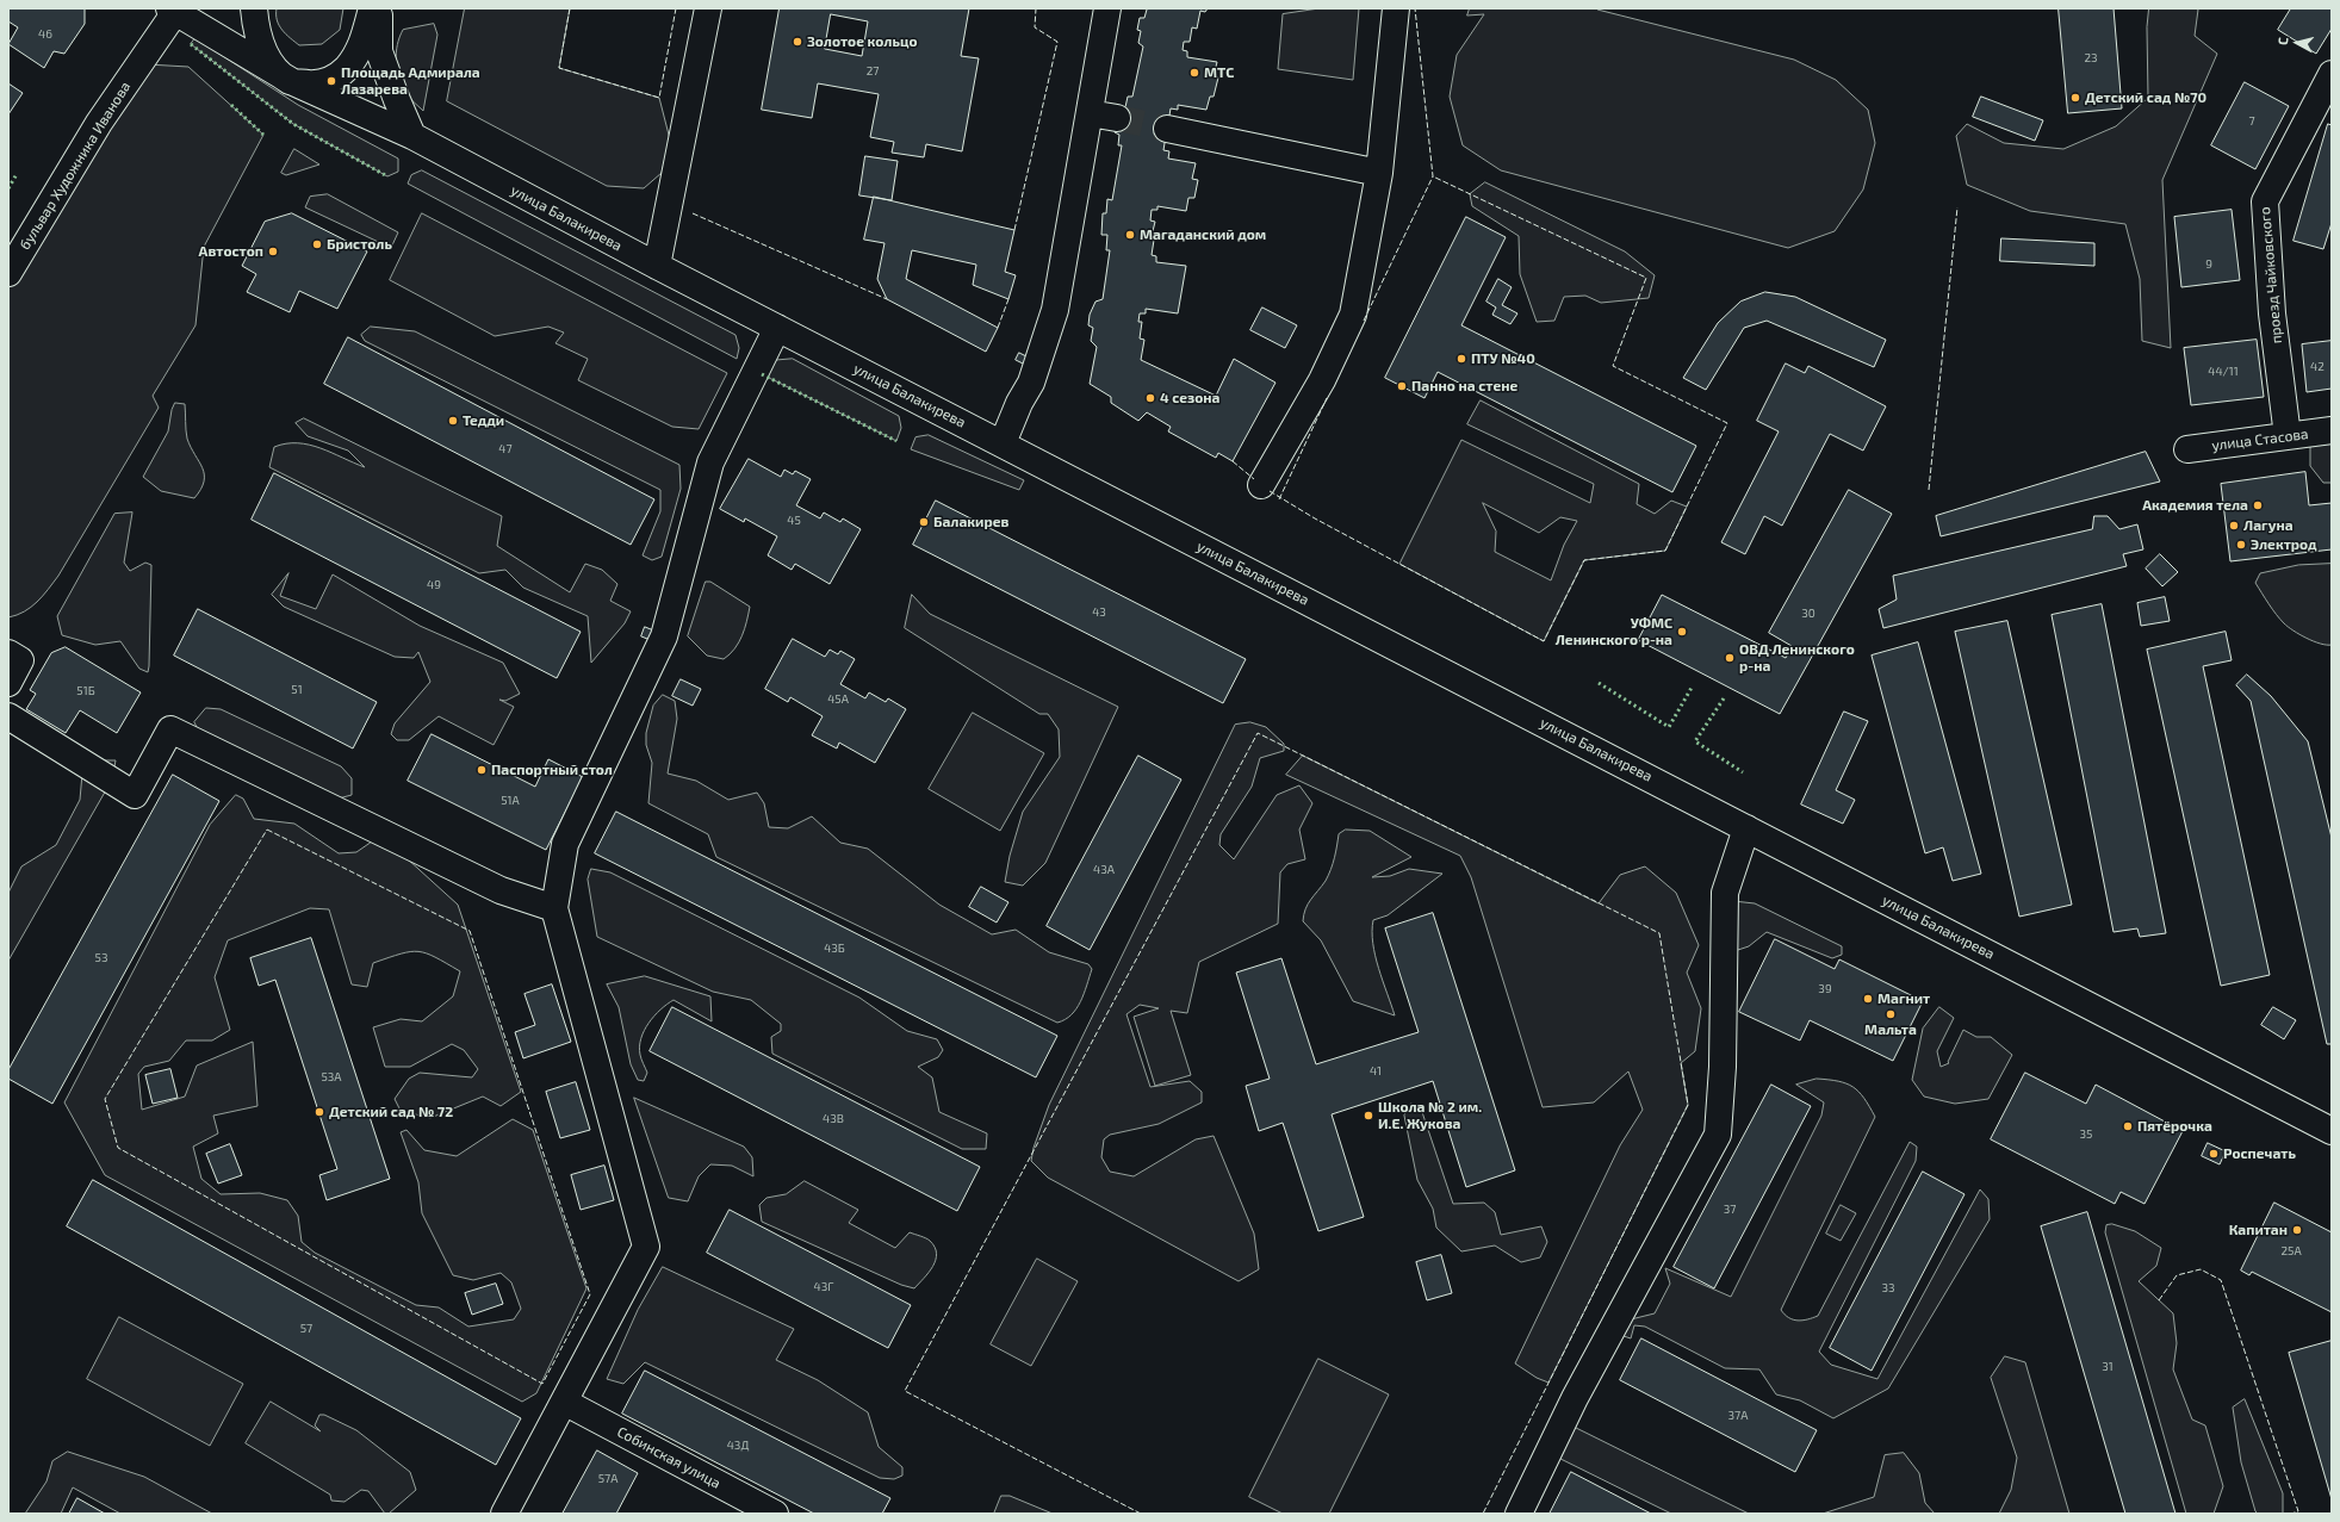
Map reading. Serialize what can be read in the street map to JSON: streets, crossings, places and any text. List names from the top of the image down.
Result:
{
  "streets": {
    "street": [
      "бульвар Художника Иванова",
      "улица Балакирева",
      "проезд Чайковского",
      "улица Стасова",
      "Собинская улица"
    ]
  },
  "crossings": [
    ["бульвар Художника Иванова", "улица Балакирева"],
    ["проезд Чайковского", "улица Стасова"]
  ],
  "places": [
    "Золотое кольцо",
    "МТС",
    "Площадь Адмирала Лазарева",
    "Детский сад №70",
    "Магаданский дом",
    "Бристоль",
    "Автостоп",
    "ПТУ №40",
    "Панно на стене",
    "4 сезона",
    "Тедди",
    "Академия тела",
    "Балакирев",
    "Лагуна",
    "Электрод",
    "УФМС Ленинского р-на",
    "ОВД Ленинского р-на",
    "Паспортный стол",
    "Магнит",
    "Мальта",
    "Детский сад № 72",
    "Школа № 2 им. И.Е. Жукова",
    "Пятёрочка",
    "Роспечать",
    "Капитан"
  ],
  "house_numbers": [
    "46",
    "23",
    "27",
    "7",
    "9",
    "42",
    "44/11",
    "47",
    "45",
    "49",
    "43",
    "30",
    "51",
    "51Б",
    "45А",
    "51А",
    "43А",
    "43Б",
    "53",
    "39",
    "41",
    "53А",
    "43В",
    "35",
    "37",
    "25А",
    "43Г",
    "33",
    "57",
    "31",
    "37А",
    "43Д",
    "57А"
  ],
  "north": "left"
}
